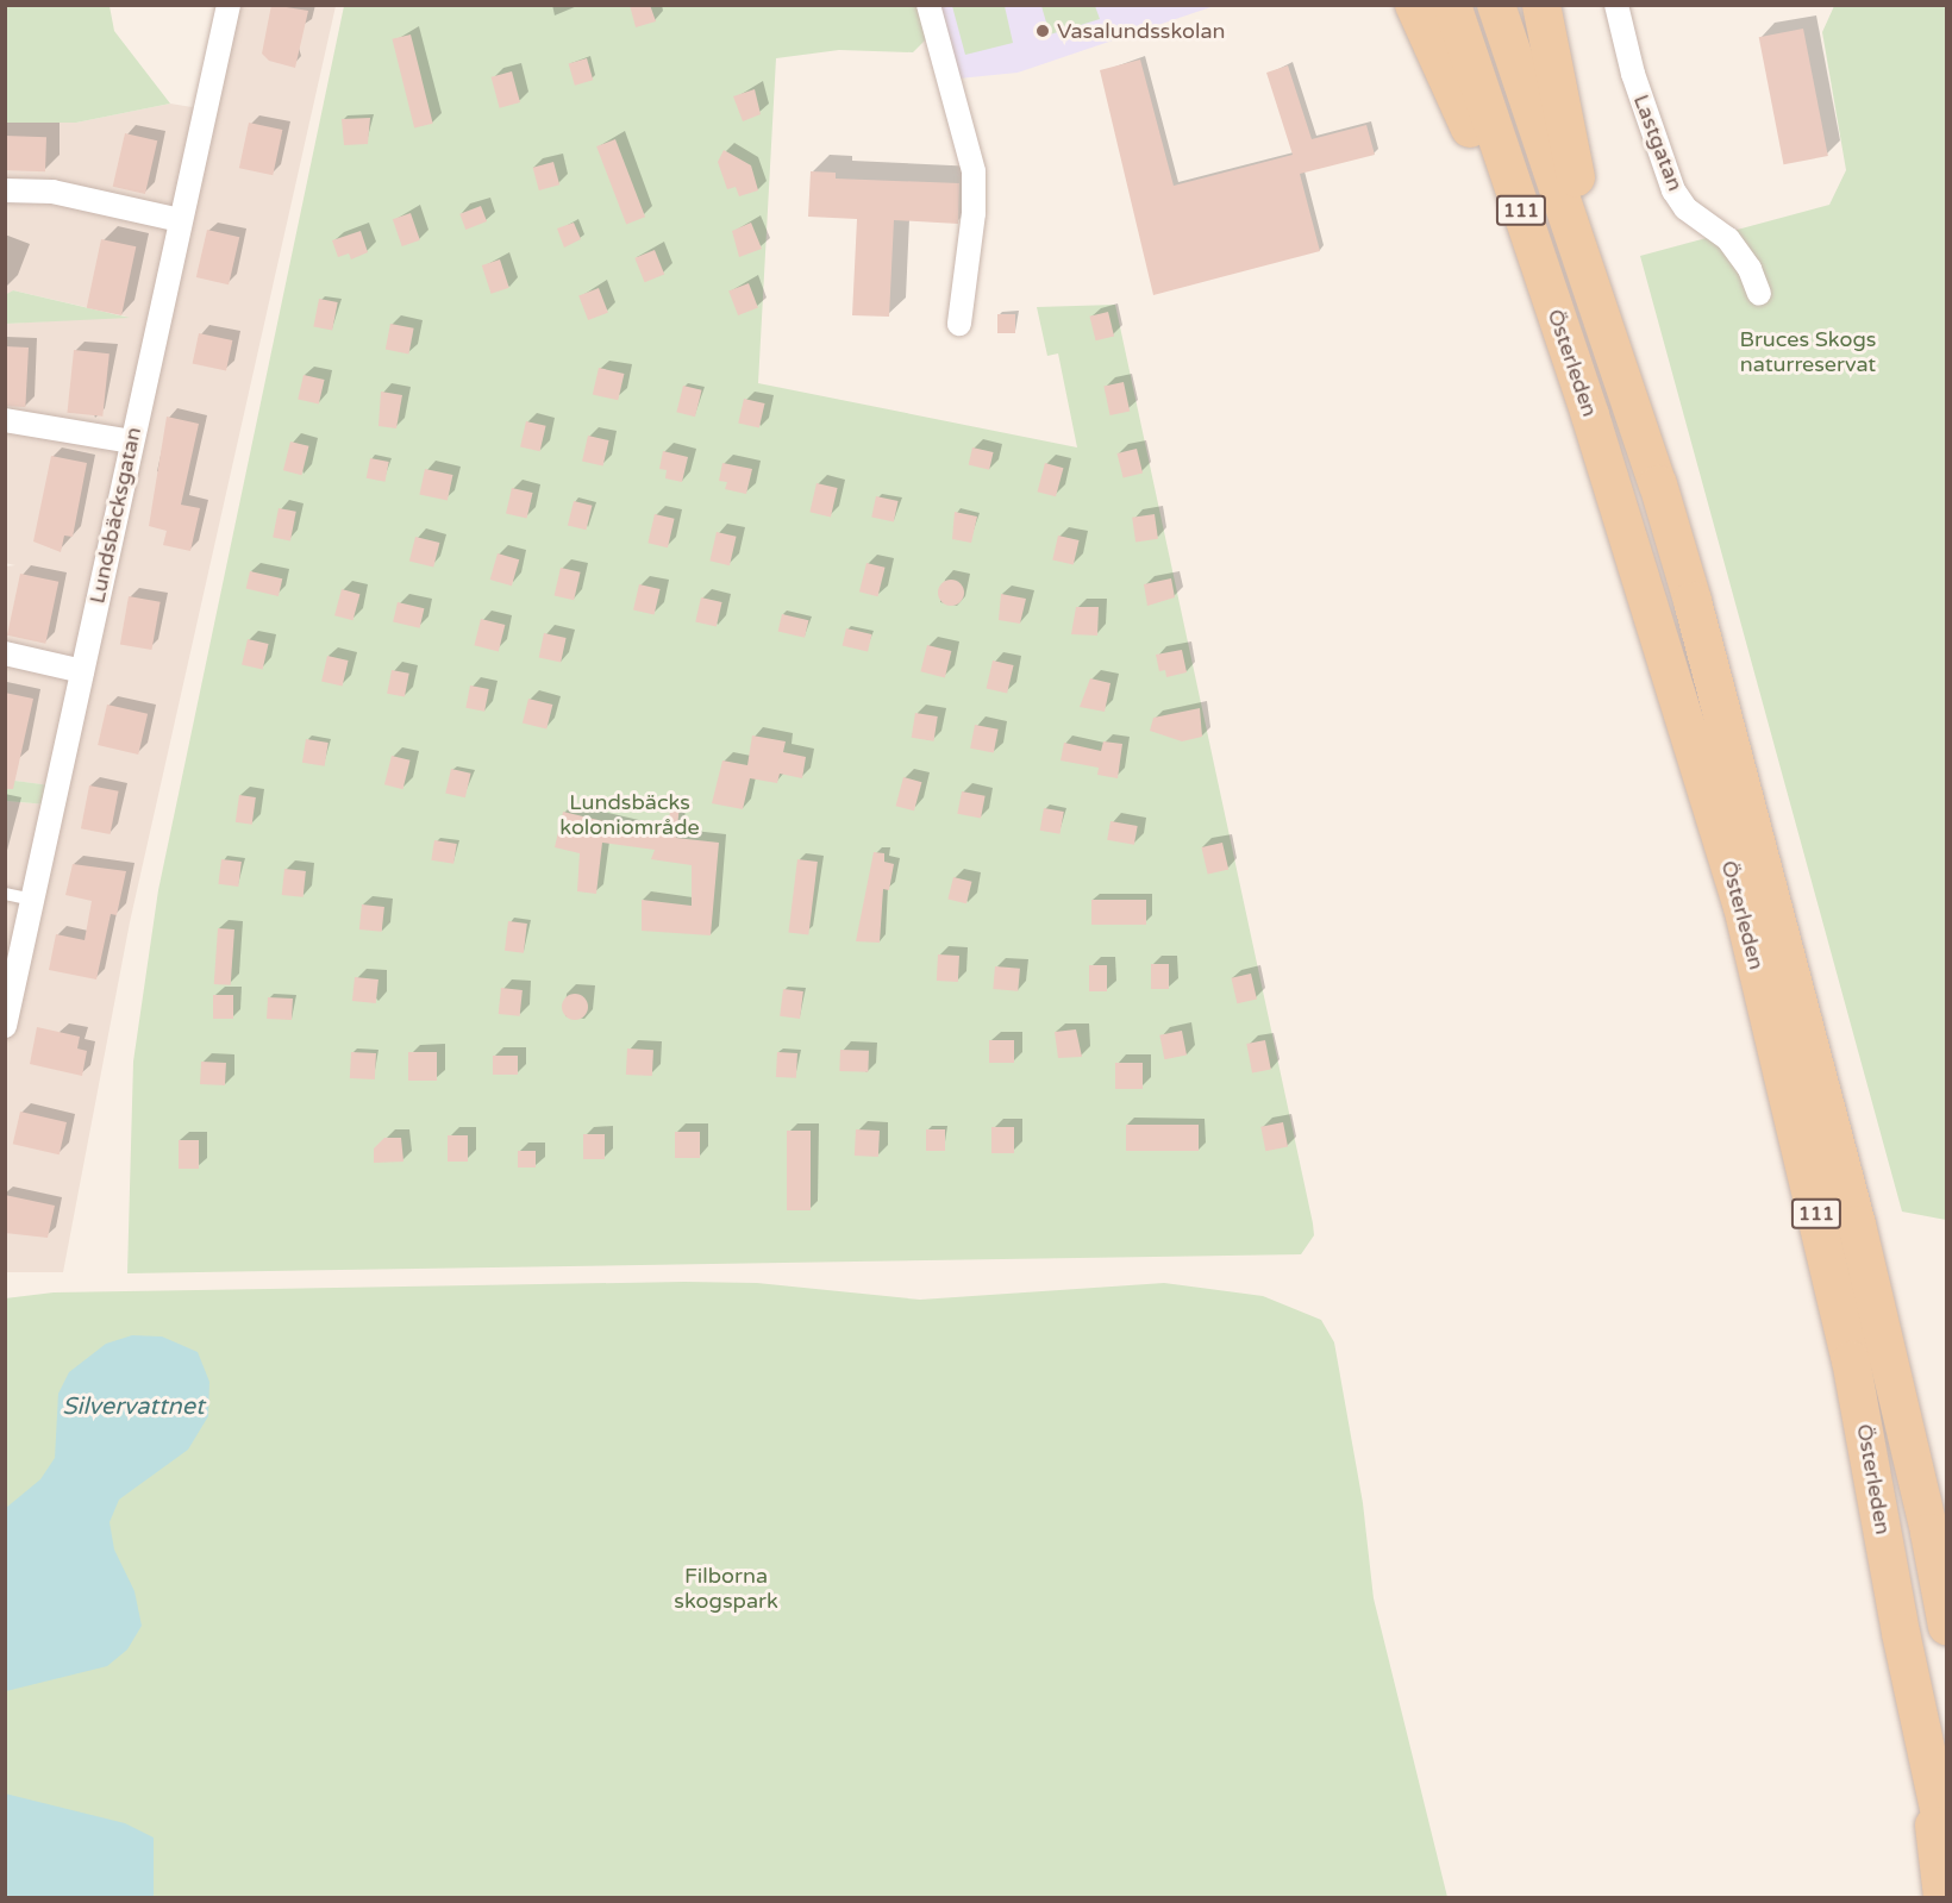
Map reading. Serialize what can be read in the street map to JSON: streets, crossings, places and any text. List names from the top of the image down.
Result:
{
  "streets": {
    "main road": ["111", "Österleden"],
    "street": ["Lastgatan", "Lundsbäcksgatan"]
  },
  "water": ["Silvervattnet"],
  "parks": ["Bruces Skogs naturreservat", "Lundsbäcks koloniområde", "Filborna skogspark"],
  "places": ["Vasalundsskolan"]
}
